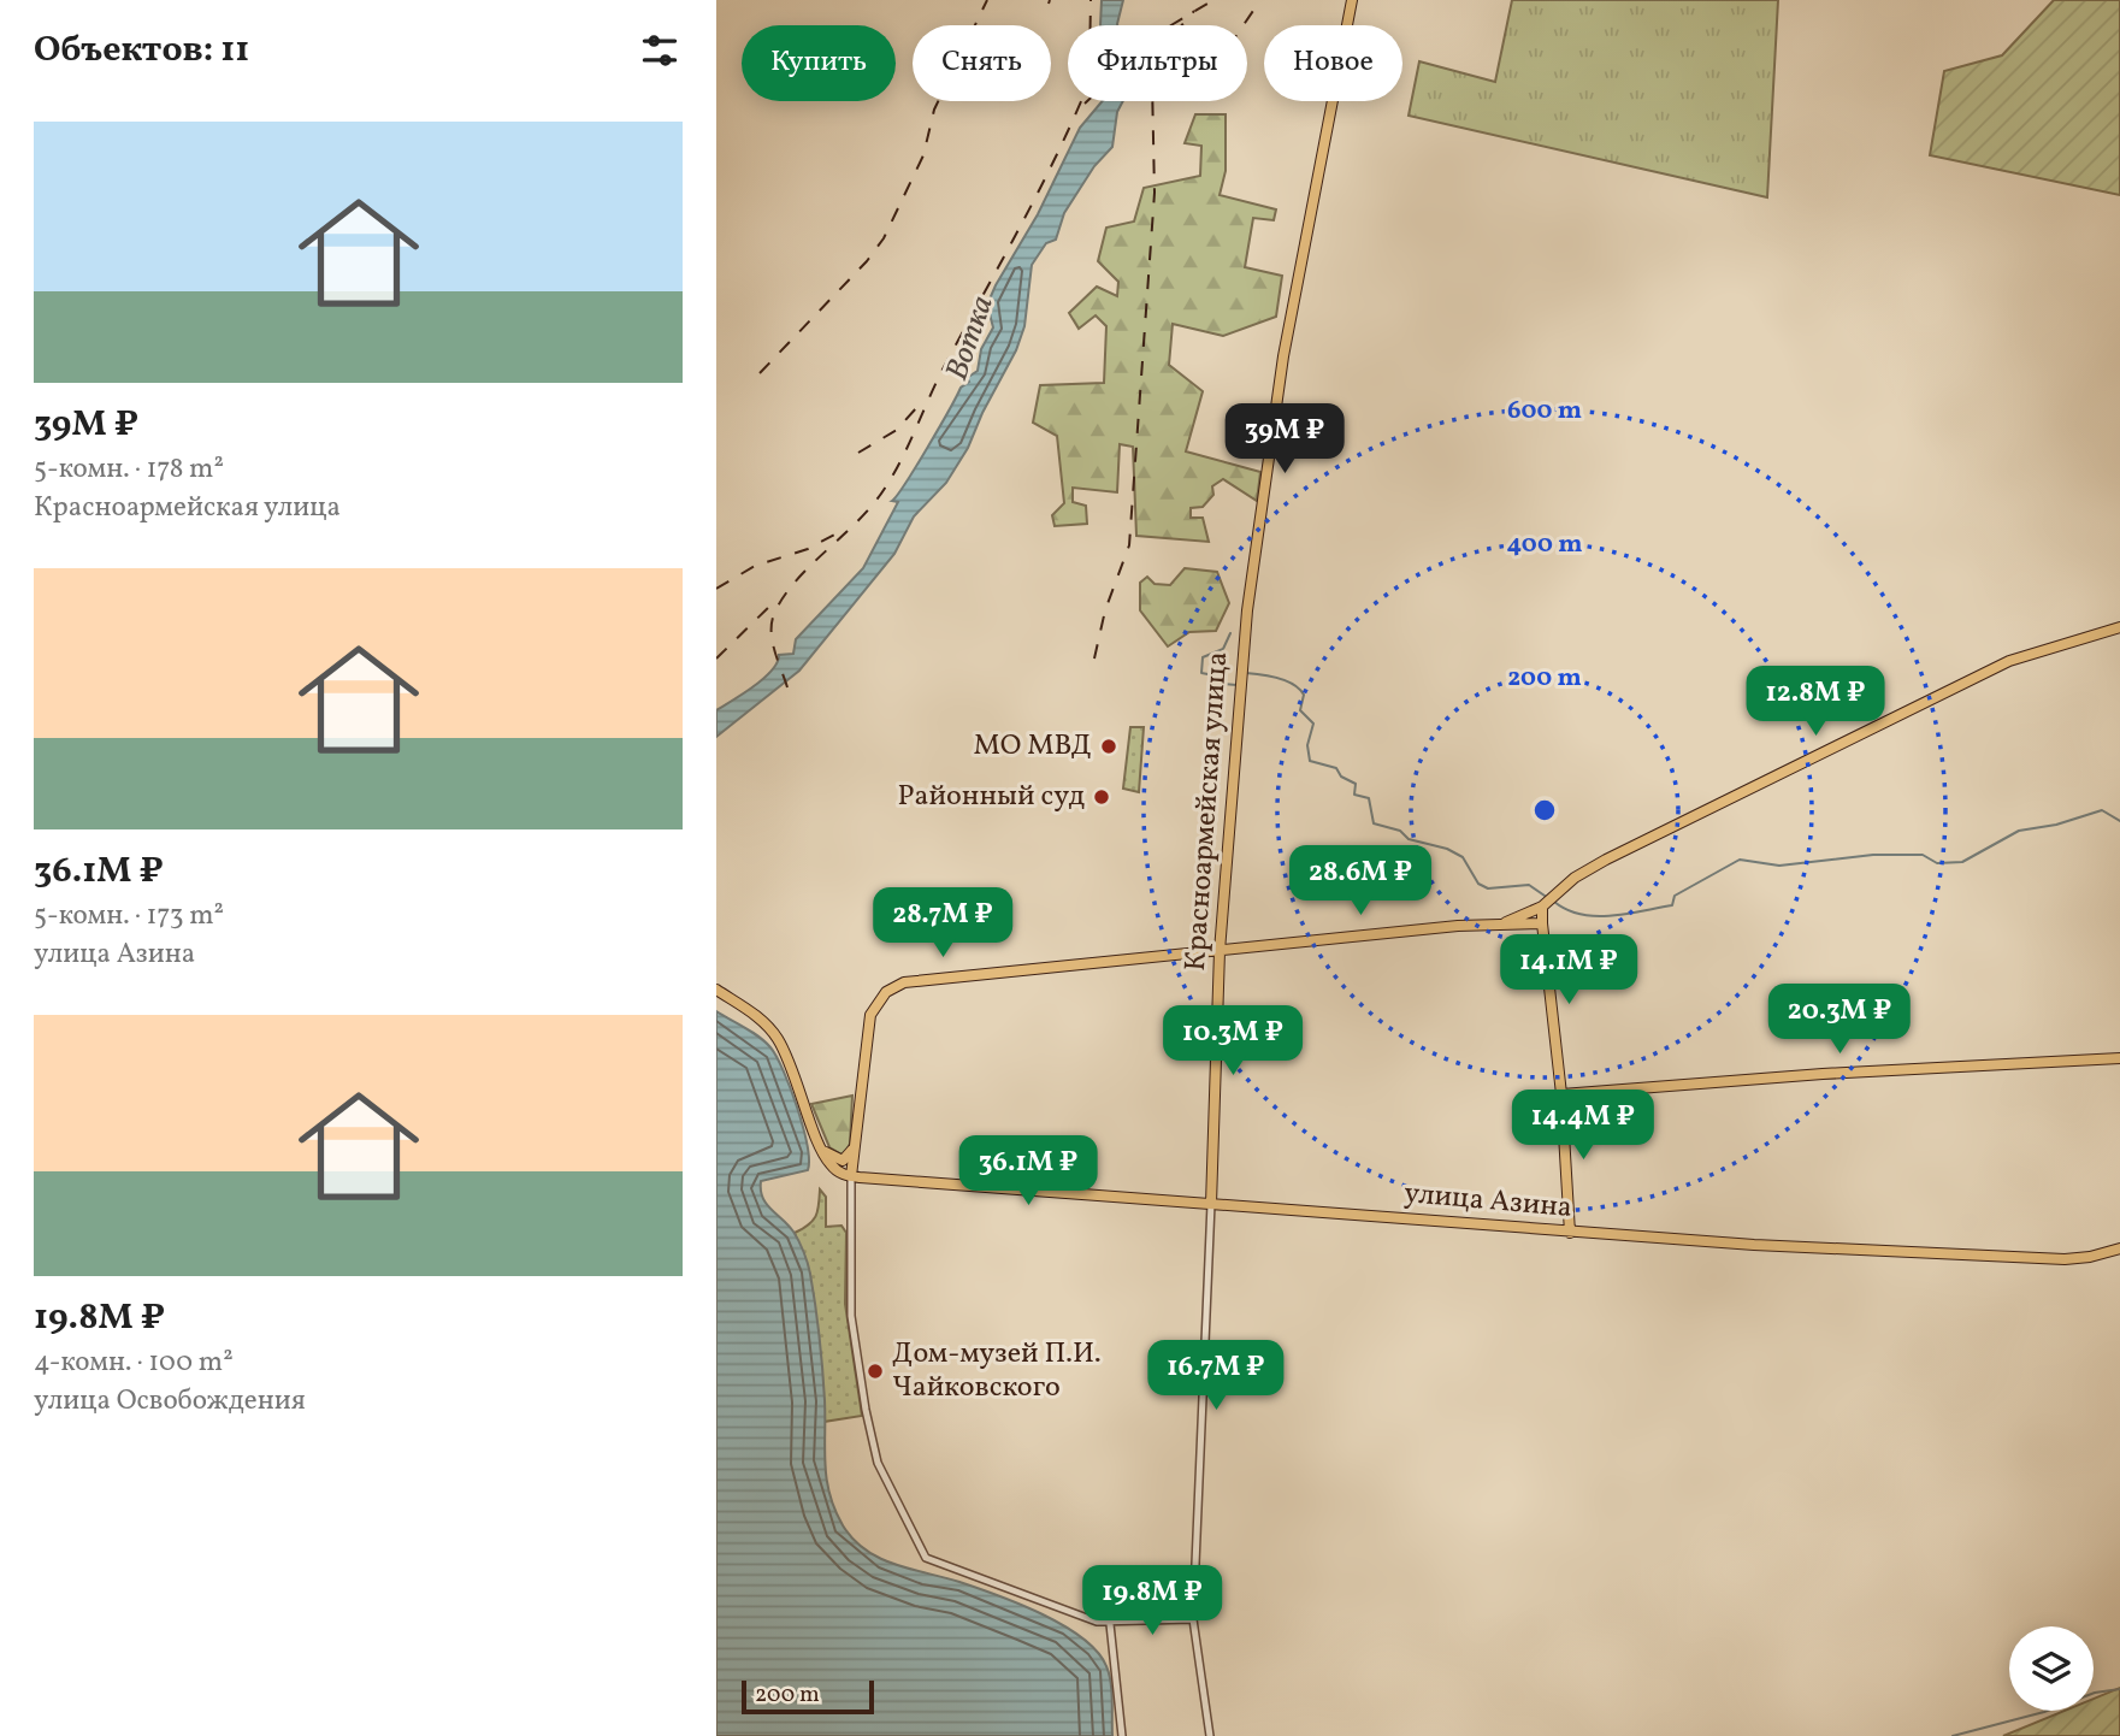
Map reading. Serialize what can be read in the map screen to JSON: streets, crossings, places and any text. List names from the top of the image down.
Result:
{
  "streets": {
    "main road": ["Красноармейская улица", "улица Азина"]
  },
  "crossings": [
    ["Красноармейская улица", "улица Азина"]
  ],
  "water": ["Вотка"],
  "places": ["МО МВД", "Районный суд", "Дом-музей П.И. Чайковского"],
  "scale_bar": "200 m",
  "page": {
    "heading": "Объектов: 11",
    "chip": [
      "Купить",
      "Снять",
      "Фильтры",
      "Новое"
    ],
    "list": [
      {
        "name": "39M ₽",
        "note": "5-комн. · 178 m² · Красноармейская улица"
      },
      {
        "name": "36.1M ₽",
        "note": "5-комн. · 173 m² · улица Азина"
      },
      {
        "name": "19.8M ₽",
        "note": "4-комн. · 100 m² · улица Освобождения"
      }
    ],
    "price": [
      "39M ₽",
      "12.8M ₽",
      "28.6M ₽",
      "28.7M ₽",
      "14.1M ₽",
      "20.3M ₽",
      "10.3M ₽",
      "14.4M ₽",
      "36.1M ₽",
      "16.7M ₽",
      "19.8M ₽"
    ],
    "scale": "200 m"
  },
  "rings": ["600 m", "400 m", "200 m"]
}
